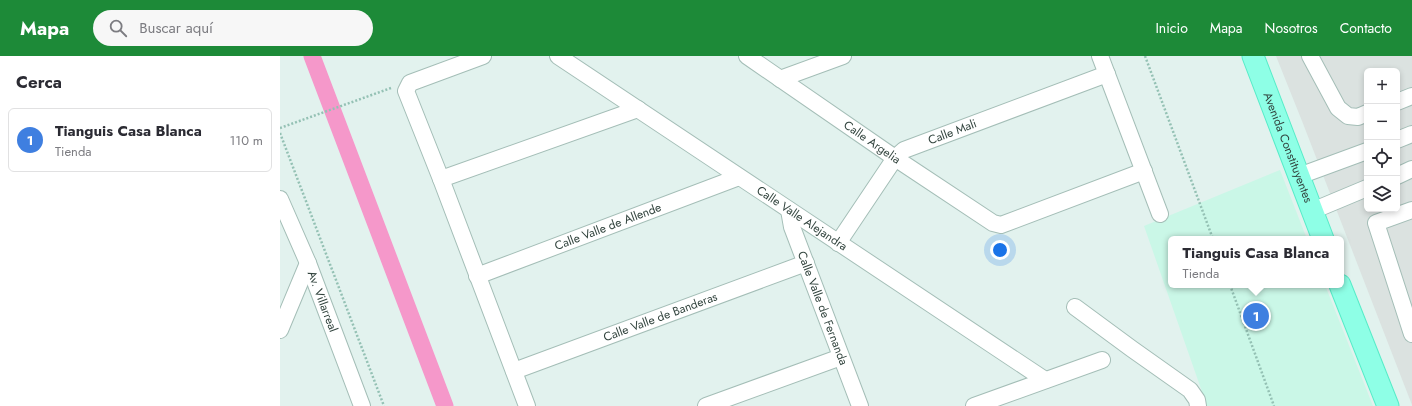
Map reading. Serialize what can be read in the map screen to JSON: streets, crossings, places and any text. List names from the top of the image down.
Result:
{
  "streets": {
    "main road": ["Avenida Constituyentes"],
    "street": [
      "Calle Mali",
      "Calle Argelia",
      "Calle Valle Alejandra",
      "Calle Valle de Allende",
      "Av. Villarreal",
      "Calle Valle de Fernanda",
      "Calle Valle de Banderas"
    ]
  },
  "crossings": [
    ["Calle Mali", "Calle Argelia"],
    ["Calle Mali", "Calle Valle Alejandra"],
    ["Calle Valle Alejandra", "Calle Valle de Allende"],
    ["Calle Valle Alejandra", "Calle Valle de Fernanda"],
    ["Calle Valle de Fernanda", "Calle Valle de Banderas"]
  ],
  "page": {
    "header": "Mapa",
    "search": "Buscar aquí",
    "nav": [
      "Inicio",
      "Mapa",
      "Nosotros",
      "Contacto"
    ],
    "heading": "Cerca",
    "map_buttons": ["+", "−"],
    "list": [
      {
        "mark": "1",
        "name": "Tianguis Casa Blanca",
        "note": "Tienda",
        "value": "110 m"
      }
    ],
    "popup": ["Tianguis Casa Blanca", "Tienda"],
    "pins": "1"
  }
}
